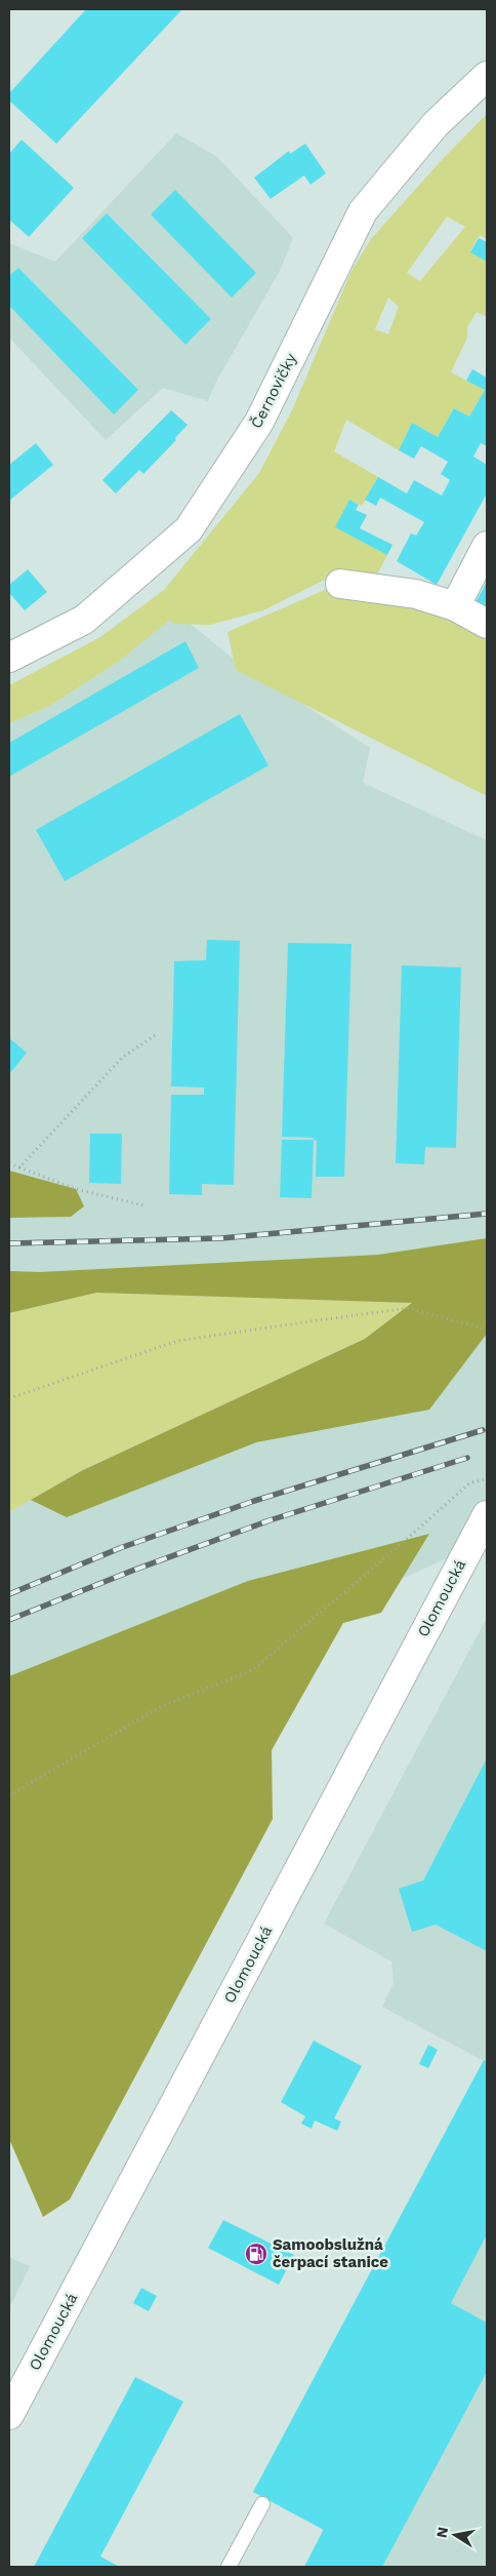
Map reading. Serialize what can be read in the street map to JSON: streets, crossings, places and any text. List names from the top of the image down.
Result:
{
  "streets": {
    "main road": ["Černovičky", "Olomoucká"]
  },
  "places": {
    "fuel station": ["Samoobslužná čerpací stanice"]
  },
  "north": "left"
}
